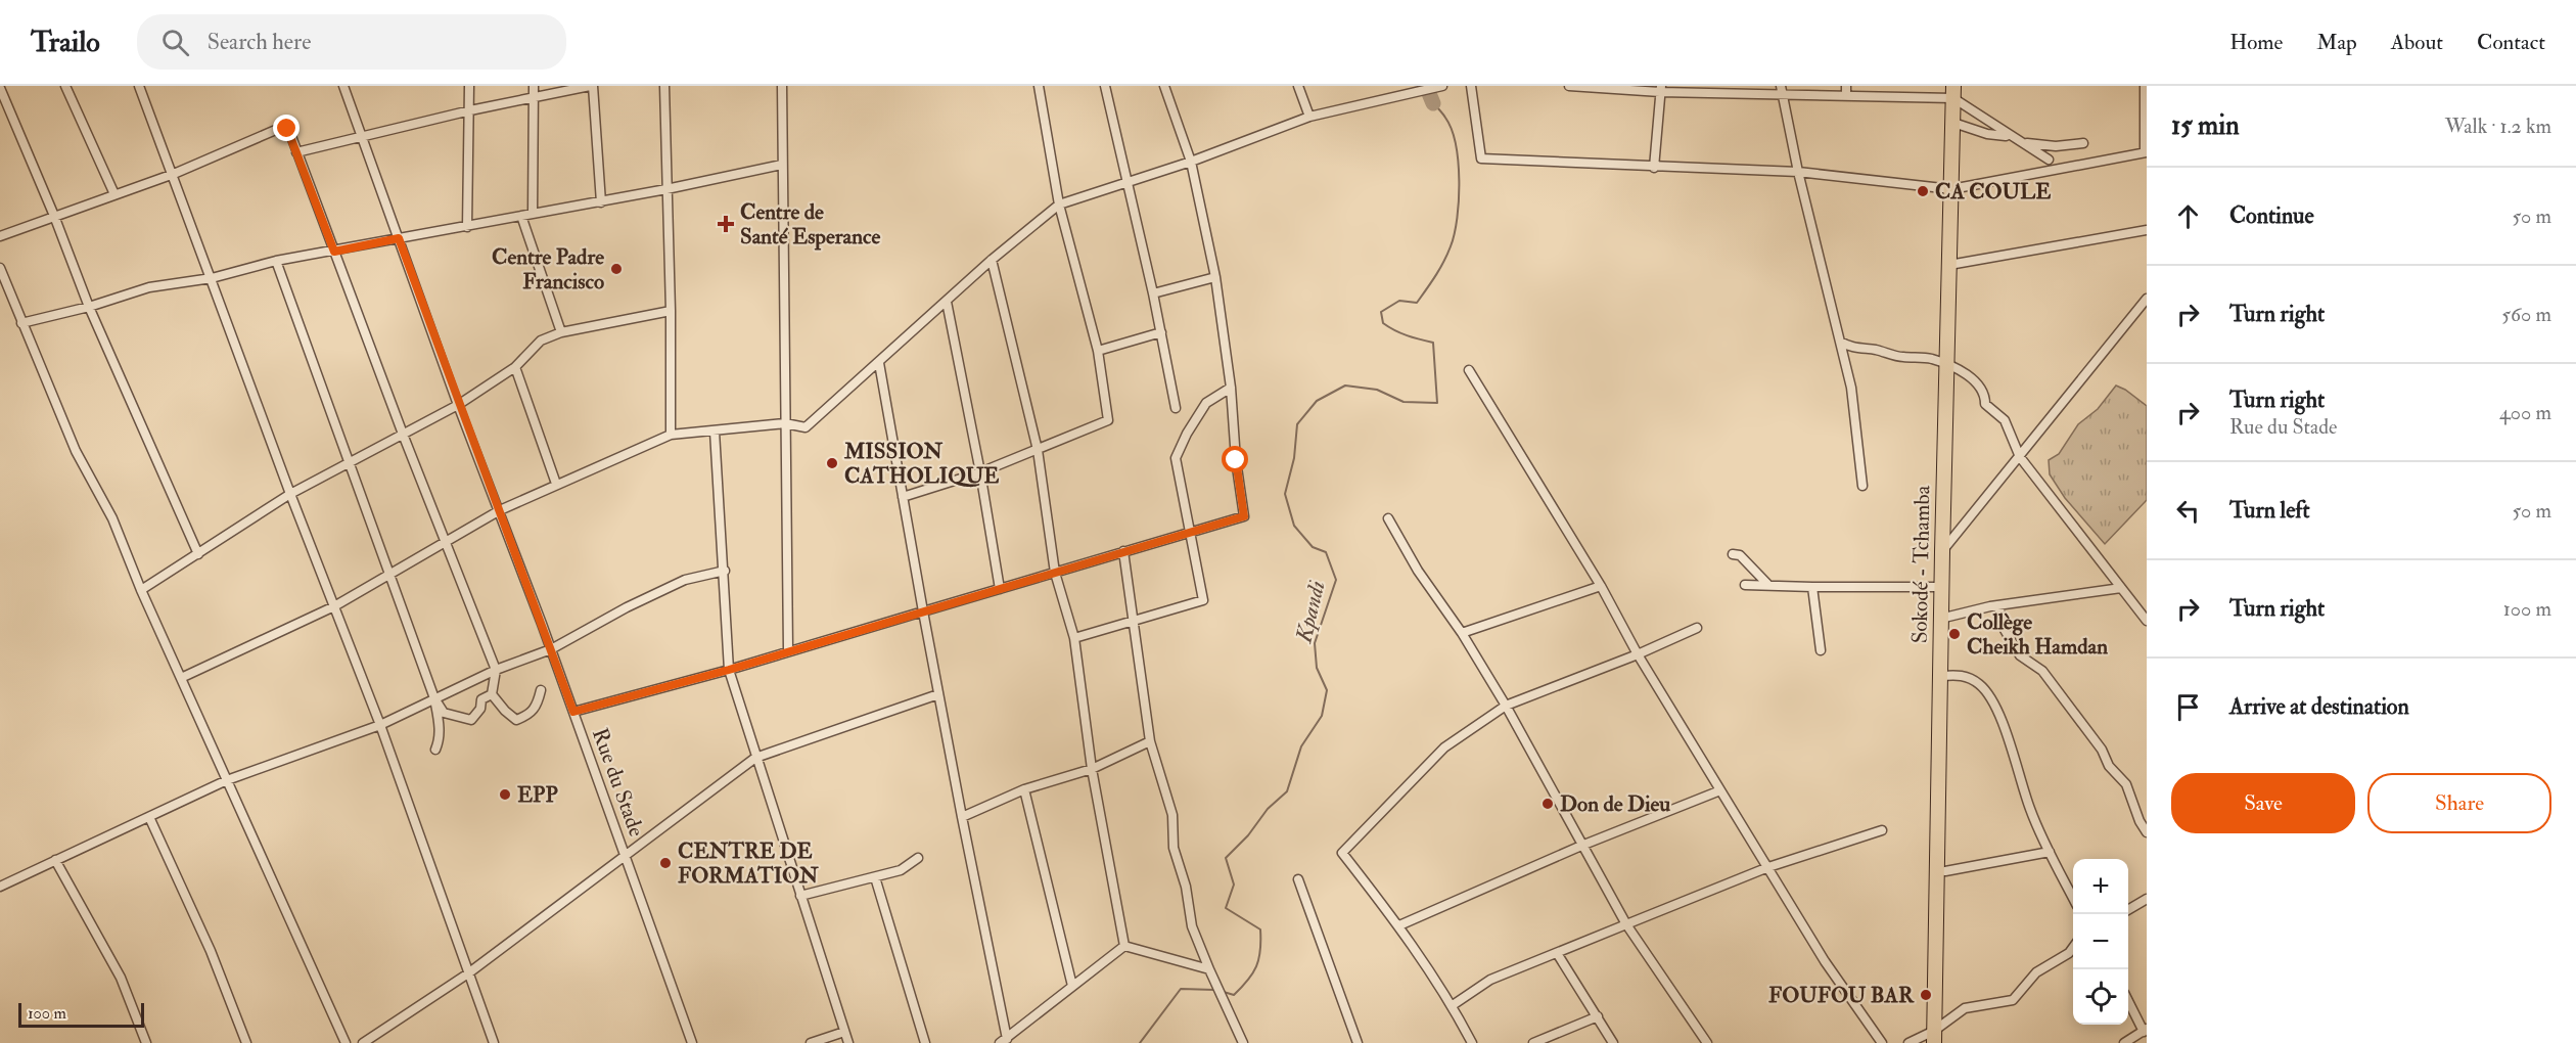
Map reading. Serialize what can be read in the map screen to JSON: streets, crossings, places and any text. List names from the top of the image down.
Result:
{
  "streets": {
    "main road": ["Sokodé - Tchamba"],
    "street": ["Rue du Stade"]
  },
  "water": ["Kpandi"],
  "places": {
    "other": [
      "CA COULE",
      "Centre Padre Francisco",
      "MISSION CATHOLIQUE",
      "Collège Cheikh Hamdan",
      "EPP",
      "Don de Dieu",
      "CENTRE DE FORMATION",
      "FOUFOU BAR"
    ],
    "health": ["Centre de Santé Esperance"]
  },
  "scale_bar": "100 m",
  "page": {
    "header": "Trailo",
    "search": "Search here",
    "nav": [
      "Home",
      "Map",
      "About",
      "Contact"
    ],
    "heading": ["15 min", "Walk · 1.2 km"],
    "list": [
      ["Continue", "50 m"],
      ["Turn right", "560 m"],
      ["Turn right", "Rue du Stade", "400 m"],
      ["Turn left", "50 m"],
      ["Turn right", "100 m"],
      "Arrive at destination"
    ],
    "buttons": ["Save", "Share"],
    "map_buttons": ["+", "−"],
    "scale": "100 m"
  }
}
